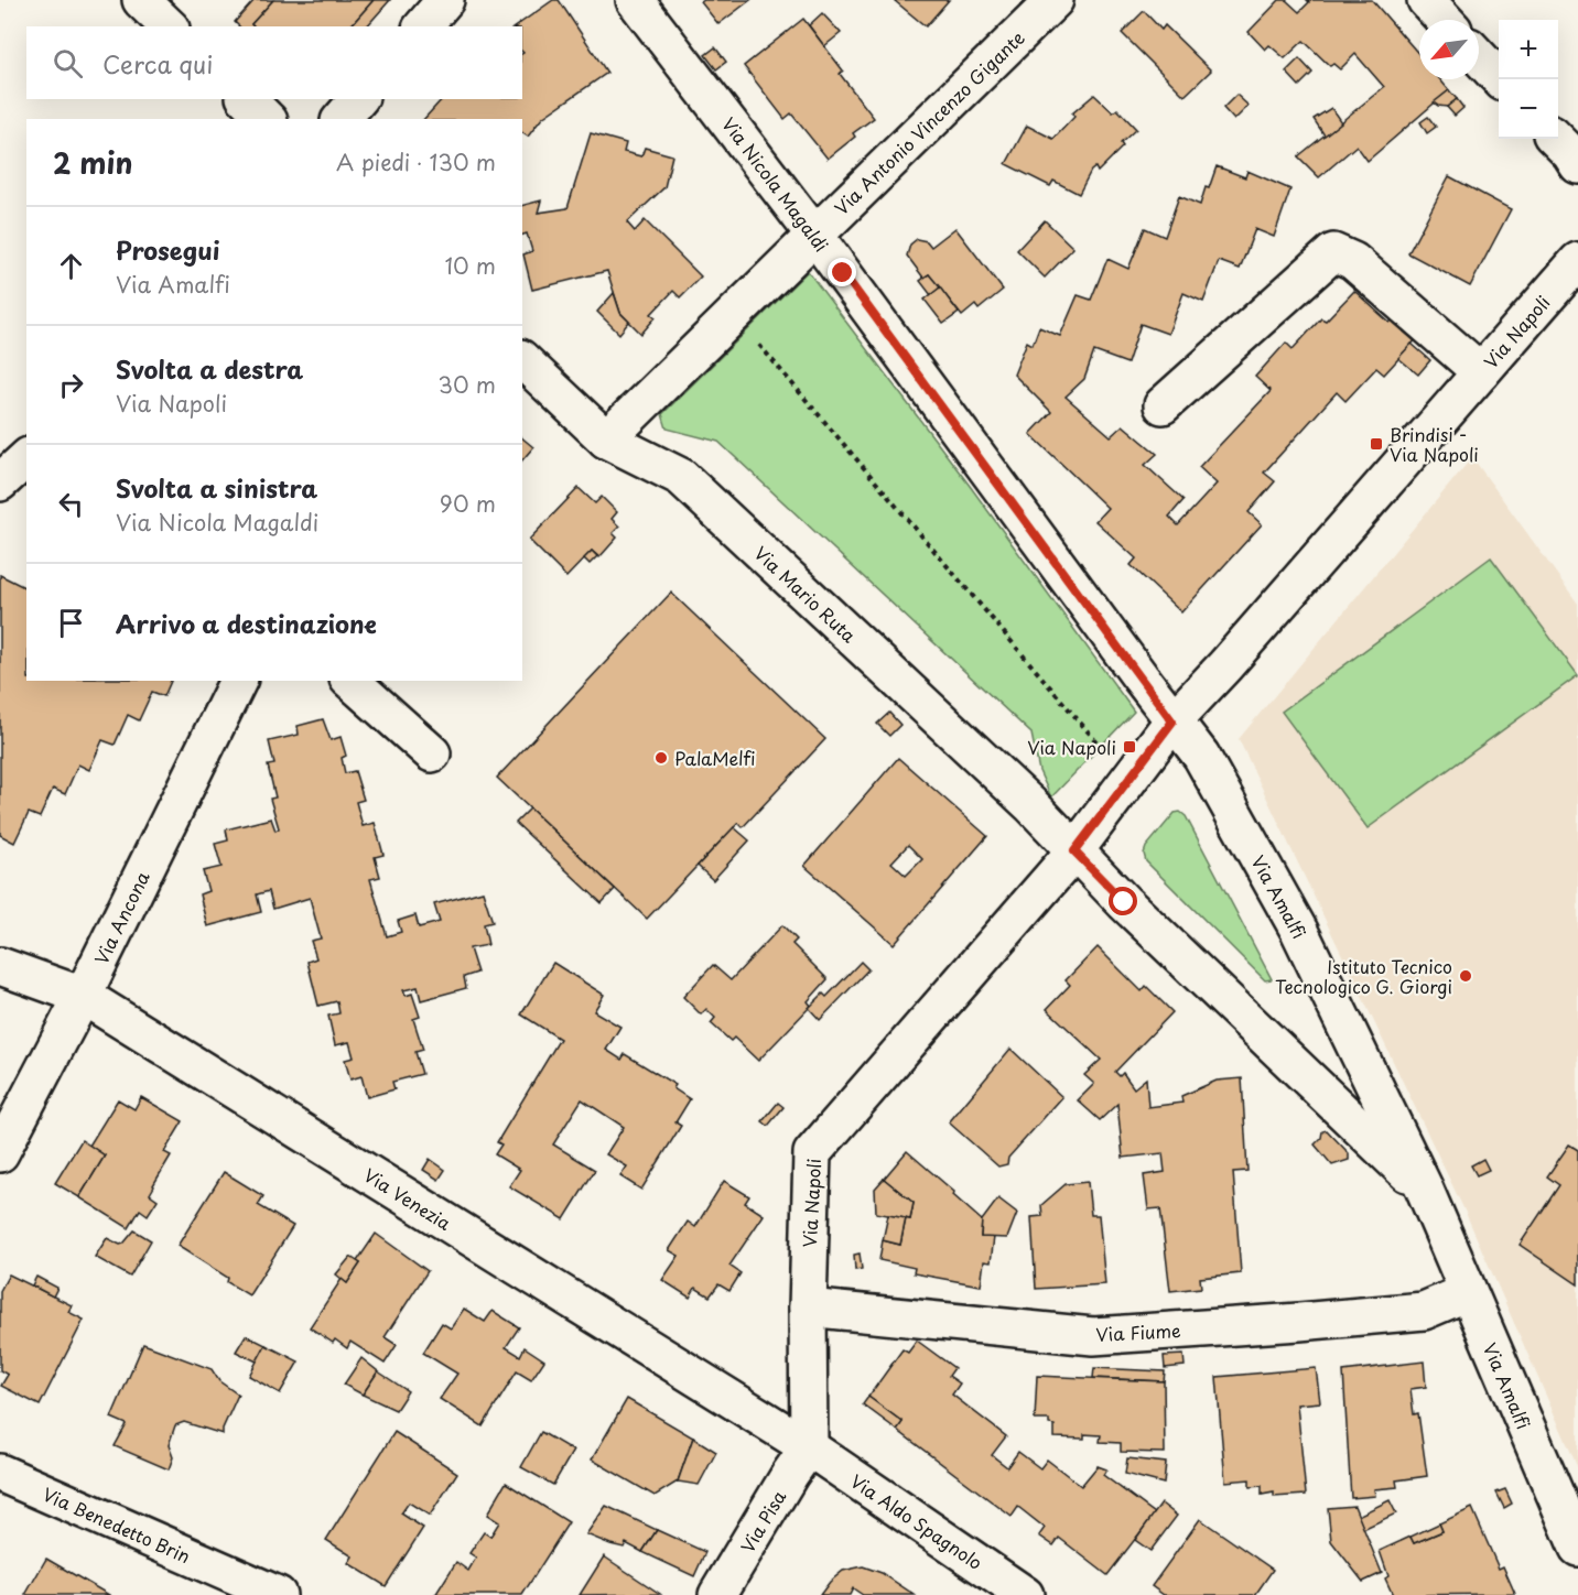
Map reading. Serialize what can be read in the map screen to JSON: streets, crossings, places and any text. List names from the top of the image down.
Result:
{
  "streets": {
    "street": [
      "Via Antonio Vincenzo Gigante",
      "Via Nicola Magaldi",
      "Via Napoli",
      "Via Mario Ruta",
      "Via Amalfi",
      "Via Ancona",
      "Via Venezia",
      "Via Fiume",
      "Via Pisa",
      "Via Aldo Spagnolo",
      "Via Benedetto Brin"
    ]
  },
  "crossings": [
    ["Via Antonio Vincenzo Gigante", "Via Nicola Magaldi"],
    ["Via Antonio Vincenzo Gigante", "Via Mario Ruta"],
    ["Via Nicola Magaldi", "Via Napoli"],
    ["Via Nicola Magaldi", "Via Amalfi"],
    ["Via Napoli", "Via Mario Ruta"],
    ["Via Napoli", "Via Amalfi"],
    ["Via Napoli", "Via Venezia"],
    ["Via Napoli", "Via Fiume"],
    ["Via Napoli", "Via Pisa"],
    ["Via Napoli", "Via Aldo Spagnolo"],
    ["Via Mario Ruta", "Via Amalfi"],
    ["Via Amalfi", "Via Fiume"],
    ["Via Ancona", "Via Venezia"],
    ["Via Venezia", "Via Pisa"],
    ["Via Venezia", "Via Aldo Spagnolo"],
    ["Via Pisa", "Via Aldo Spagnolo"]
  ],
  "places": {
    "transit": ["Brindisi - Via Napoli", "Via Napoli"],
    "other": ["PalaMelfi", "Istituto Tecnico Tecnologico G. Giorgi"]
  },
  "north": "bottom left",
  "page": {
    "map_buttons": ["+", "−"],
    "search": "Cerca qui",
    "heading": ["2 min", "A piedi · 130 m"],
    "list": [
      ["Prosegui", "Via Amalfi", "10 m"],
      ["Svolta a destra", "Via Napoli", "30 m"],
      ["Svolta a sinistra", "Via Nicola Magaldi", "90 m"],
      "Arrivo a destinazione"
    ]
  }
}
